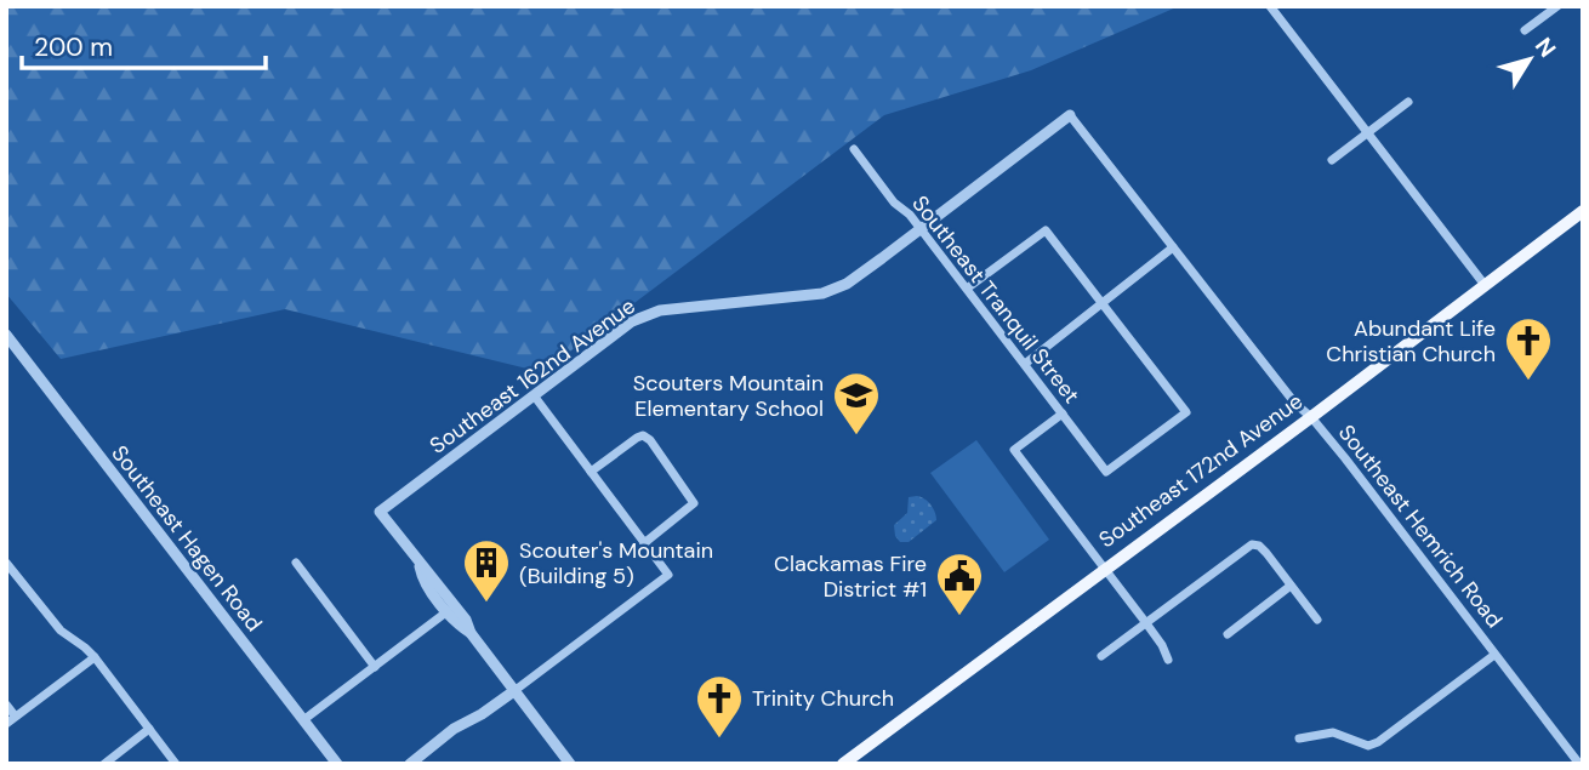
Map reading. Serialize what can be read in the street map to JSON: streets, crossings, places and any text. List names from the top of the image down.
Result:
{
  "streets": {
    "main road": ["Southeast 172nd Avenue"],
    "street": [
      "Southeast Tranquil Street",
      "Southeast 162nd Avenue",
      "Southeast Hemrich Road",
      "Southeast Hagen Road"
    ]
  },
  "crossings": [
    ["Southeast Tranquil Street", "Southeast 162nd Avenue"],
    ["Southeast 162nd Avenue", "Southeast Hemrich Road"],
    ["Southeast 172nd Avenue", "Southeast Hemrich Road"]
  ],
  "places": {
    "church": ["Abundant Life Christian Church", "Trinity Church"],
    "school or university": ["Scouters Mountain Elementary School"],
    "building": ["Scouter's Mountain (Building 5)"],
    "public building": ["Clackamas Fire District #1"]
  },
  "scale_bar": "200 m",
  "north": "top right"
}
